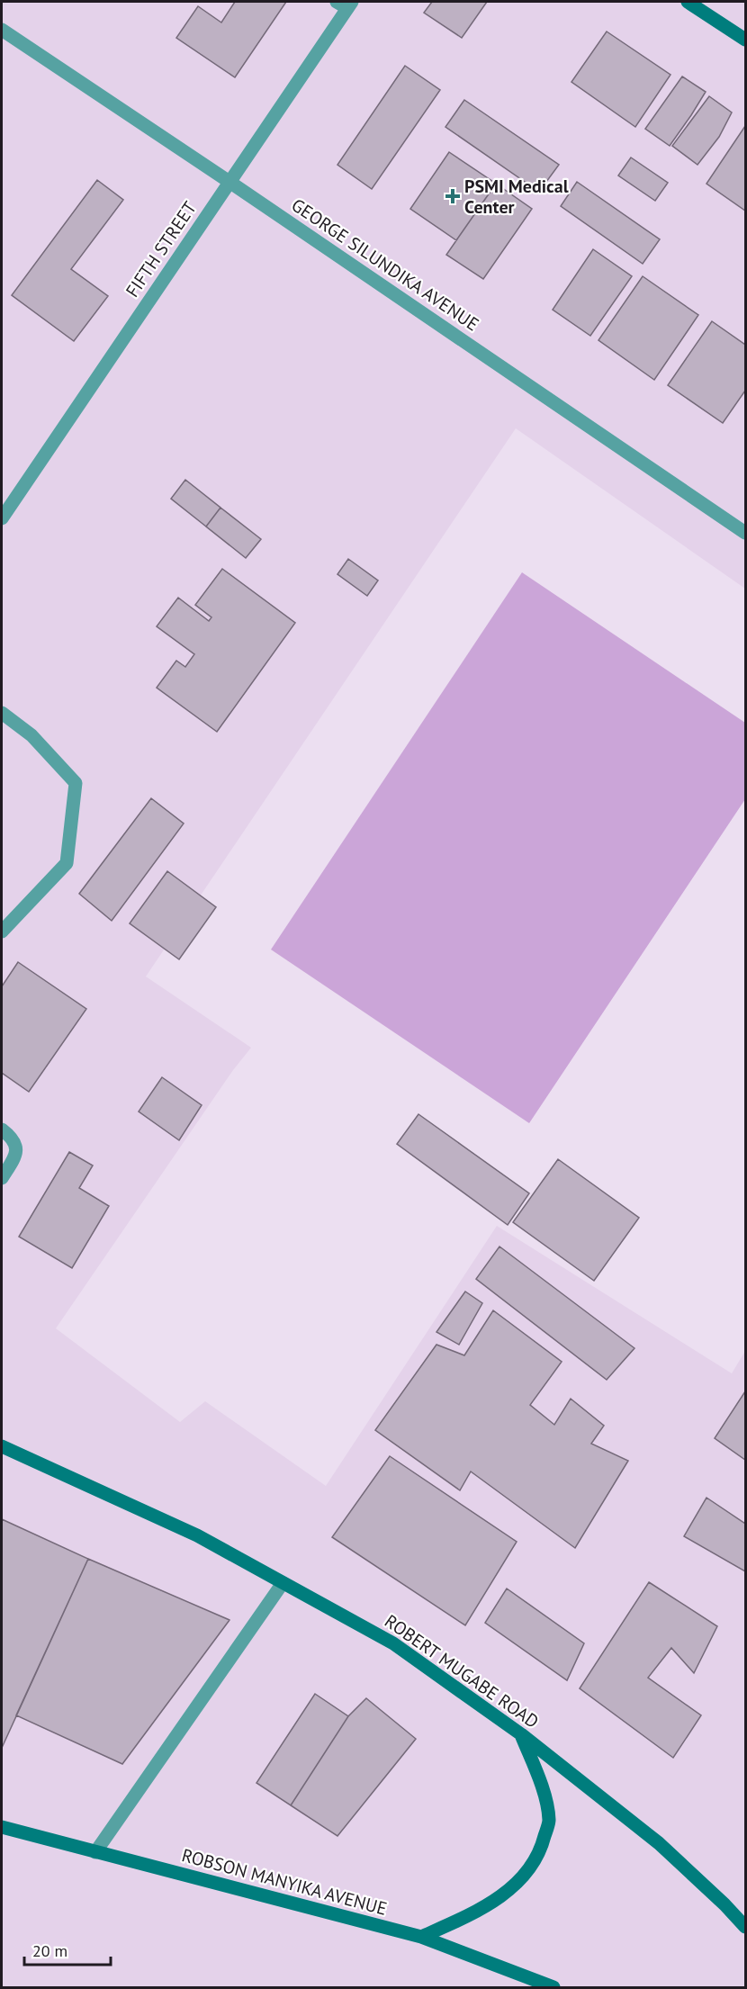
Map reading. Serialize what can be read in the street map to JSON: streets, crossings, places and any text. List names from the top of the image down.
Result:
{
  "streets": {
    "main road": ["ROBERT MUGABE ROAD", "ROBSON MANYIKA AVENUE"],
    "street": ["FIFTH STREET", "GEORGE SILUNDIKA AVENUE"]
  },
  "crossings": [
    ["FIFTH STREET", "GEORGE SILUNDIKA AVENUE"]
  ],
  "places": {
    "health": ["PSMI Medical Center"]
  },
  "scale_bar": "20 m"
}
